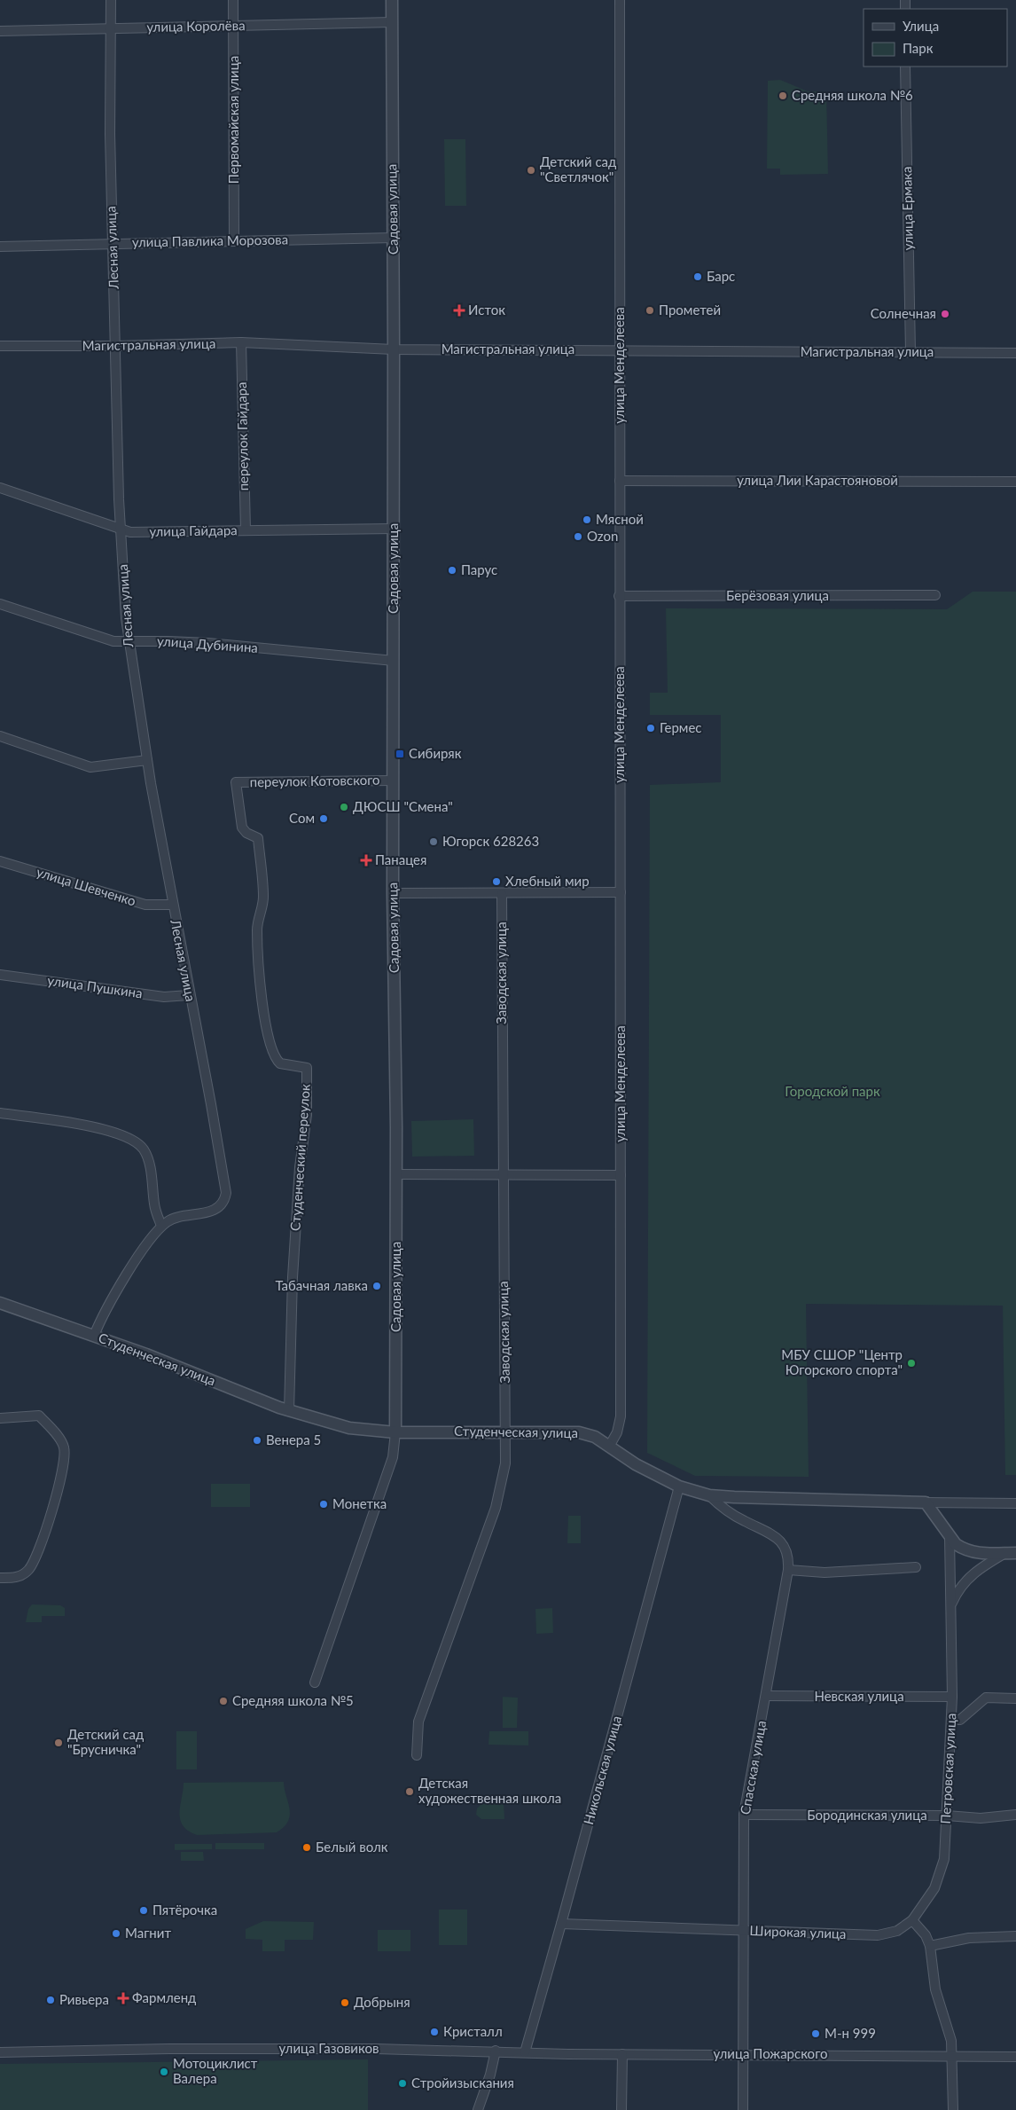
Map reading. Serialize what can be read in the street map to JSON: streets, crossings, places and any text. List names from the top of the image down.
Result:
{
  "streets": {
    "street": [
      "улица Королёва",
      "Первомайская улица",
      "улица Ермака",
      "Садовая улица",
      "улица Павлика Морозова",
      "Лесная улица",
      "Магистральная улица",
      "улица Менделеева",
      "переулок Гайдара",
      "улица Лии Карастояновой",
      "улица Гайдара",
      "Берёзовая улица",
      "улица Дубинина",
      "переулок Котовского",
      "улица Шевченко",
      "Заводская улица",
      "улица Пушкина",
      "Студенческий переулок",
      "Студенческая улица",
      "Невская улица",
      "Спасская улица",
      "Петровская улица",
      "Никольская улица",
      "Бородинская улица",
      "Широкая улица",
      "улица Газовиков",
      "улица Пожарского"
    ]
  },
  "crossings": [
    ["улица Королёва", "Первомайская улица"],
    ["улица Королёва", "Садовая улица"],
    ["улица Королёва", "Лесная улица"],
    ["Первомайская улица", "улица Павлика Морозова"],
    ["улица Ермака", "Магистральная улица"],
    ["Садовая улица", "улица Павлика Морозова"],
    ["Садовая улица", "Магистральная улица"],
    ["Садовая улица", "улица Гайдара"],
    ["Садовая улица", "улица Дубинина"],
    ["Садовая улица", "переулок Котовского"],
    ["Садовая улица", "Студенческая улица"],
    ["улица Павлика Морозова", "Лесная улица"],
    ["Лесная улица", "Магистральная улица"],
    ["Лесная улица", "улица Гайдара"],
    ["Лесная улица", "улица Дубинина"],
    ["Лесная улица", "улица Шевченко"],
    ["Лесная улица", "улица Пушкина"],
    ["Магистральная улица", "улица Менделеева"],
    ["Магистральная улица", "переулок Гайдара"],
    ["улица Менделеева", "улица Лии Карастояновой"],
    ["улица Менделеева", "Берёзовая улица"],
    ["улица Менделеева", "Студенческая улица"],
    ["переулок Гайдара", "улица Гайдара"],
    ["переулок Котовского", "Студенческий переулок"],
    ["Заводская улица", "Студенческая улица"],
    ["Студенческий переулок", "Студенческая улица"],
    ["Студенческая улица", "Спасская улица"],
    ["Студенческая улица", "Никольская улица"],
    ["Невская улица", "Спасская улица"],
    ["Невская улица", "Петровская улица"],
    ["Спасская улица", "Бородинская улица"],
    ["Спасская улица", "Широкая улица"],
    ["Спасская улица", "улица Пожарского"],
    ["Петровская улица", "Бородинская улица"],
    ["Петровская улица", "Широкая улица"],
    ["Никольская улица", "Широкая улица"],
    ["Никольская улица", "улица Газовиков"],
    ["Никольская улица", "улица Пожарского"],
    ["улица Газовиков", "улица Пожарского"]
  ],
  "parks": ["Городской парк"],
  "places": {
    "other": [
      "Средняя школа №6",
      "Детский сад \"Светлячок\"",
      "Барс",
      "Прометей",
      "Солнечная",
      "Мясной",
      "Ozon",
      "Парус",
      "Гермес",
      "ДЮСШ \"Смена\"",
      "Сом",
      "Югорск 628263",
      "Хлебный мир",
      "Табачная лавка",
      "МБУ СШОР \"Центр Югорского спорта\"",
      "Венера 5",
      "Монетка",
      "Средняя школа №5",
      "Детский сад \"Брусничка\"",
      "Детская художественная школа",
      "Белый волк",
      "Пятёрочка",
      "Магнит",
      "Ривьера",
      "Добрыня",
      "Кристалл",
      "М-н 999",
      "Мотоциклист Валера",
      "Стройизыскания"
    ],
    "health": ["Исток", "Панацея", "Фармленд"],
    "transit": ["Сибиряк"]
  },
  "legend": ["Улица", "Парк"]
}
